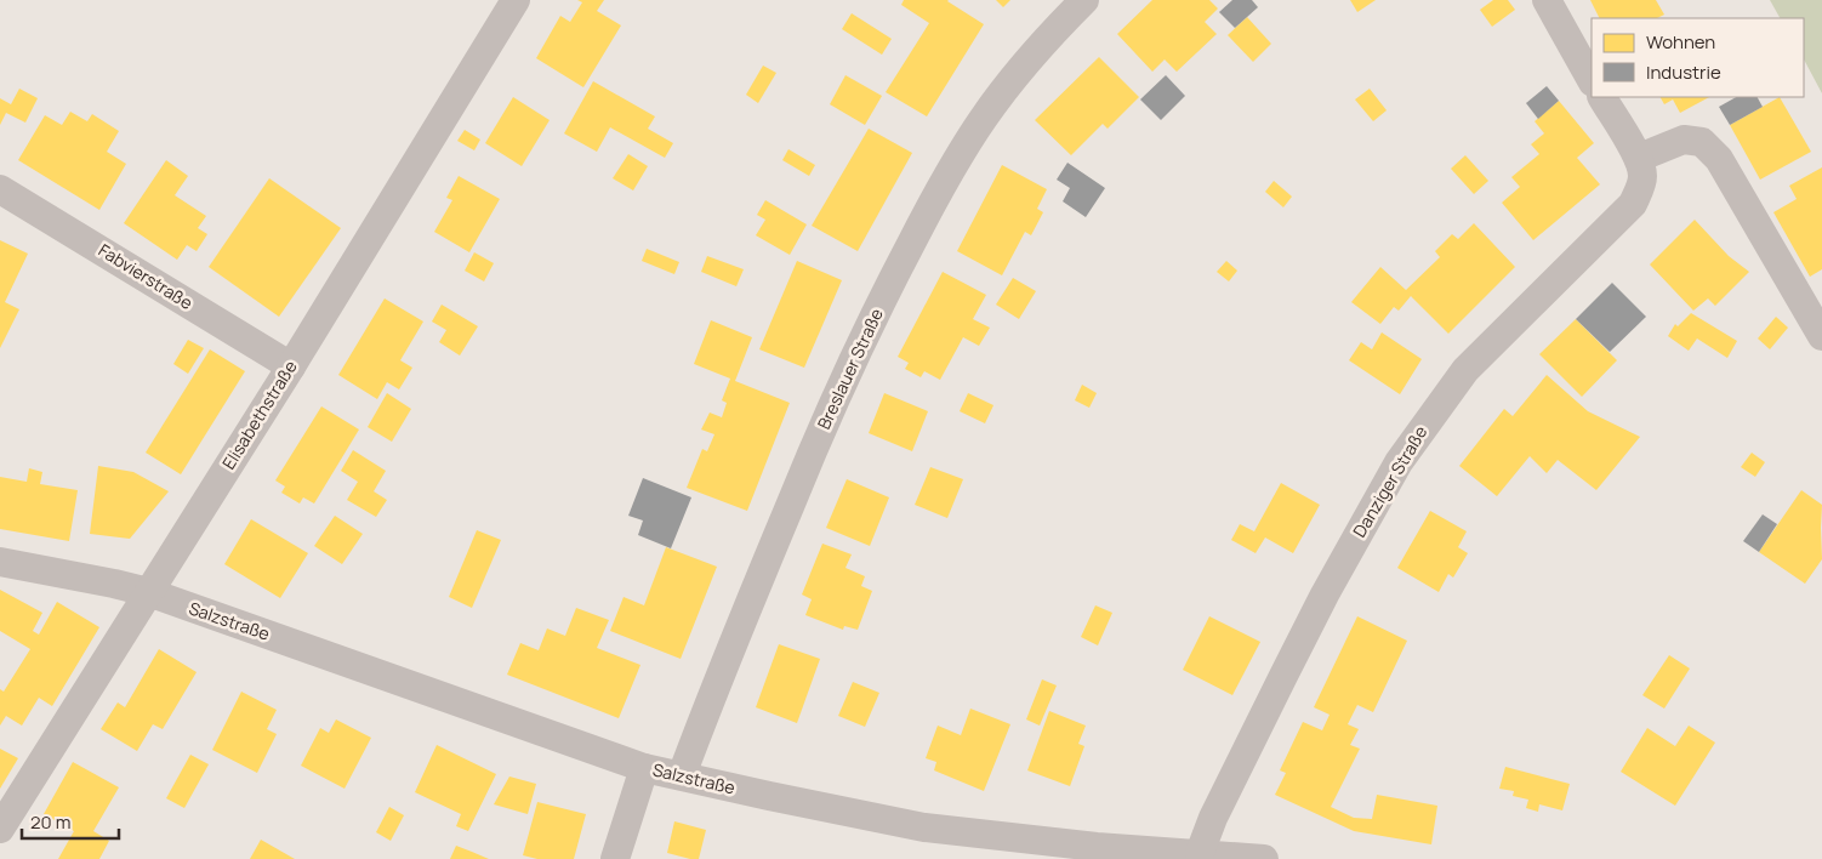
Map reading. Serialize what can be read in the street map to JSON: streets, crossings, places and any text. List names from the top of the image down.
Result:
{
  "streets": {
    "street": [
      "Fabvierstraße",
      "Breslauer Straße",
      "Elisabethstraße",
      "Danziger Straße",
      "Salzstraße"
    ]
  },
  "crossings": [
    ["Fabvierstraße", "Elisabethstraße"],
    ["Breslauer Straße", "Salzstraße"],
    ["Elisabethstraße", "Salzstraße"],
    ["Danziger Straße", "Salzstraße"]
  ],
  "legend": ["Wohnen", "Industrie"],
  "scale_bar": "20 m"
}
